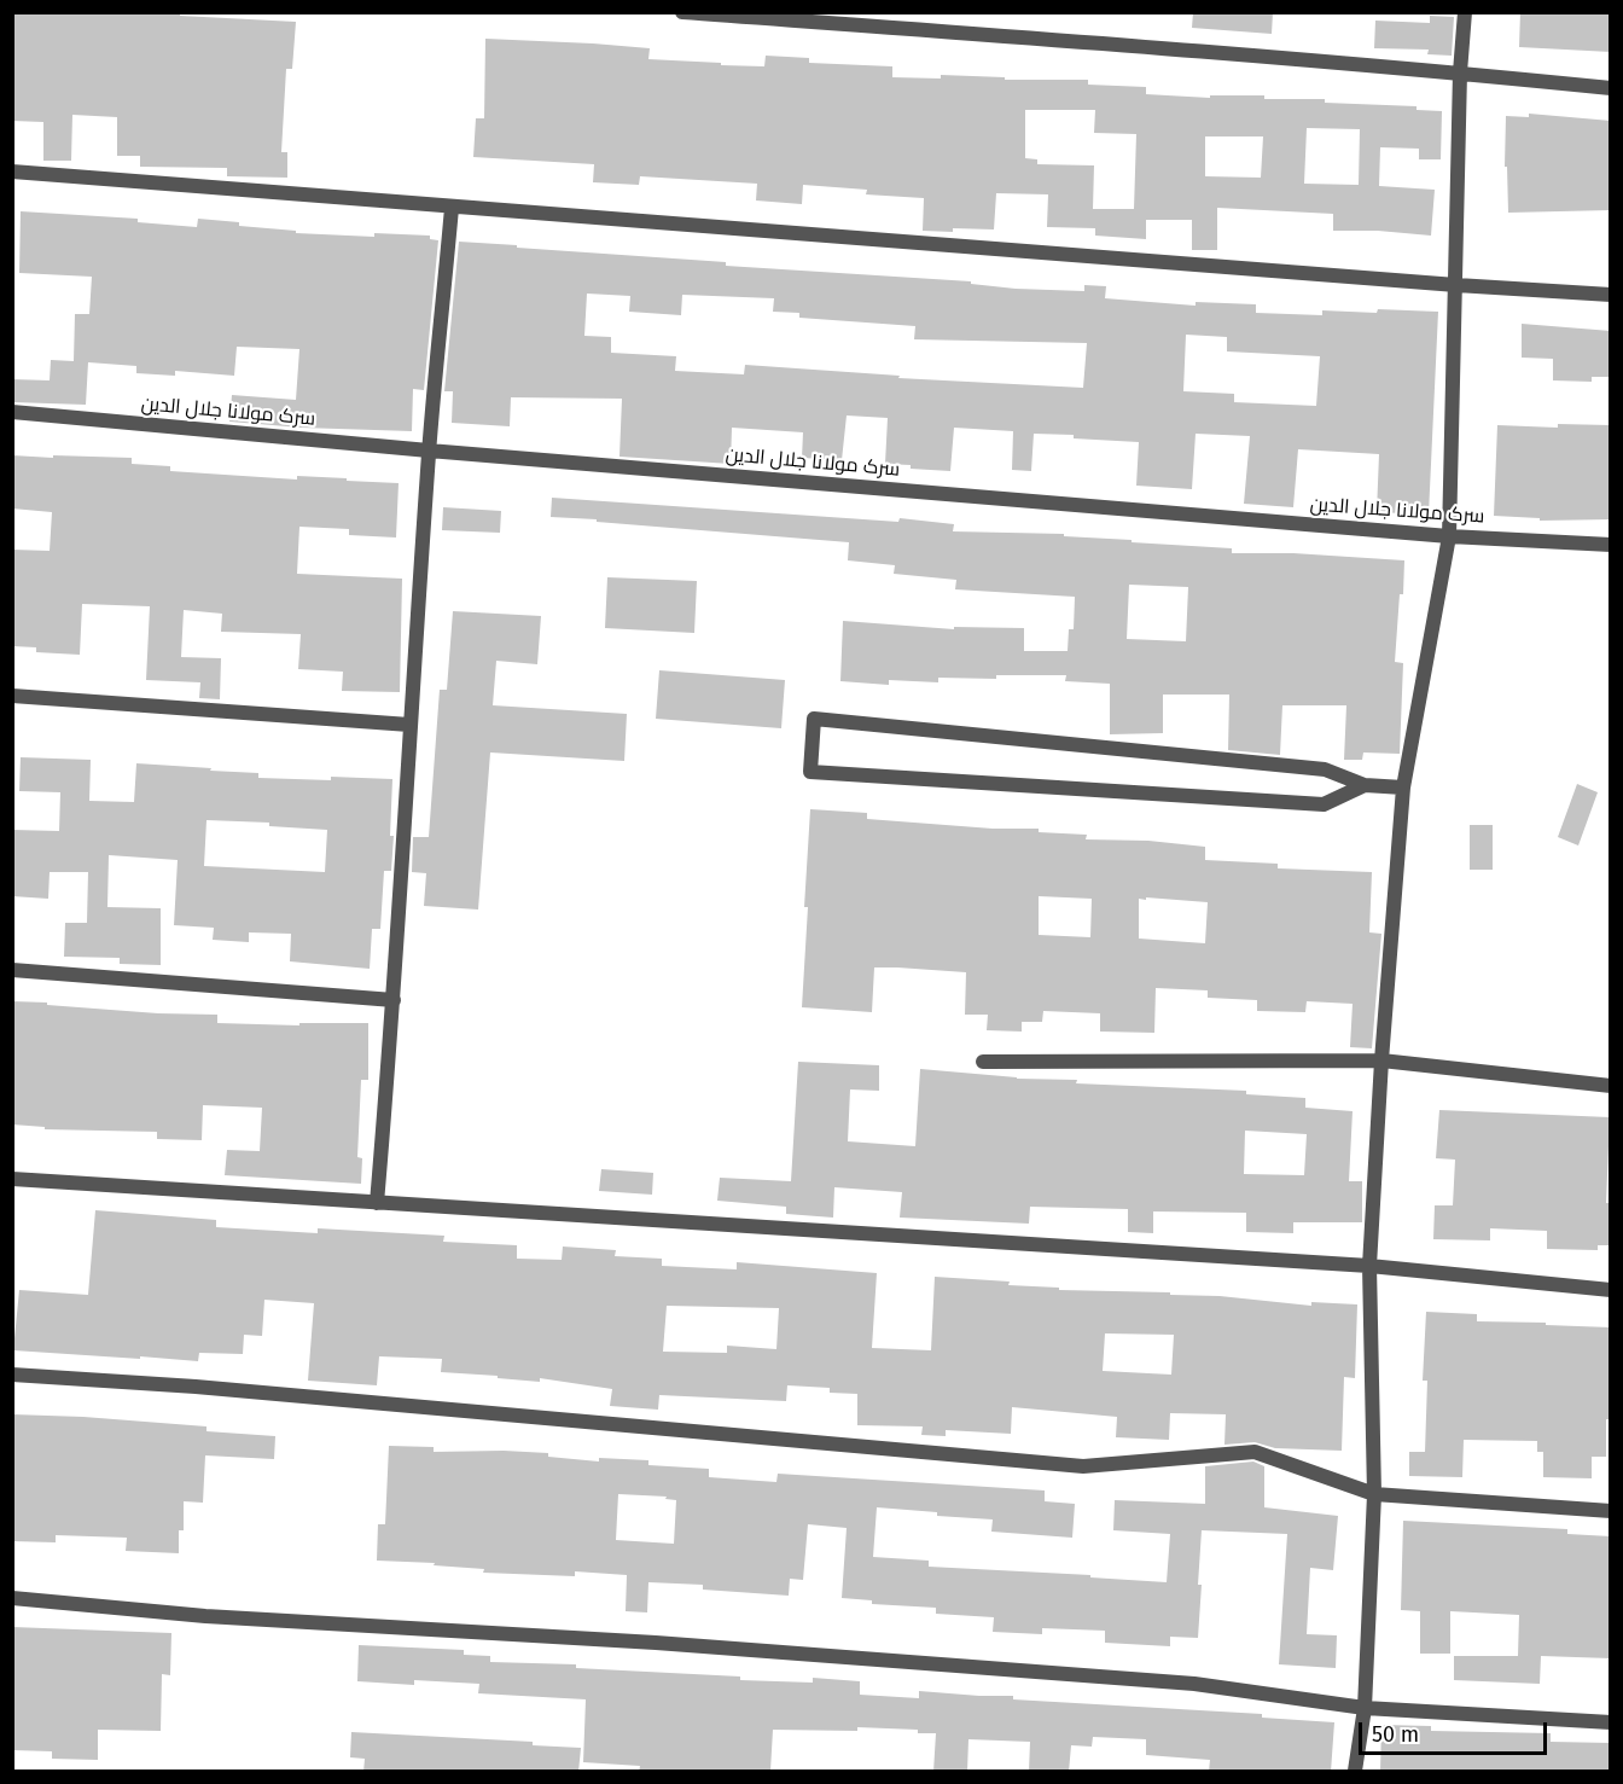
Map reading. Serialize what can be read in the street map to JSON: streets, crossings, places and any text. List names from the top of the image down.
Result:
{
  "streets": {
    "street": ["سرک مولانا جلال الدین"]
  },
  "scale_bar": "50 m"
}
